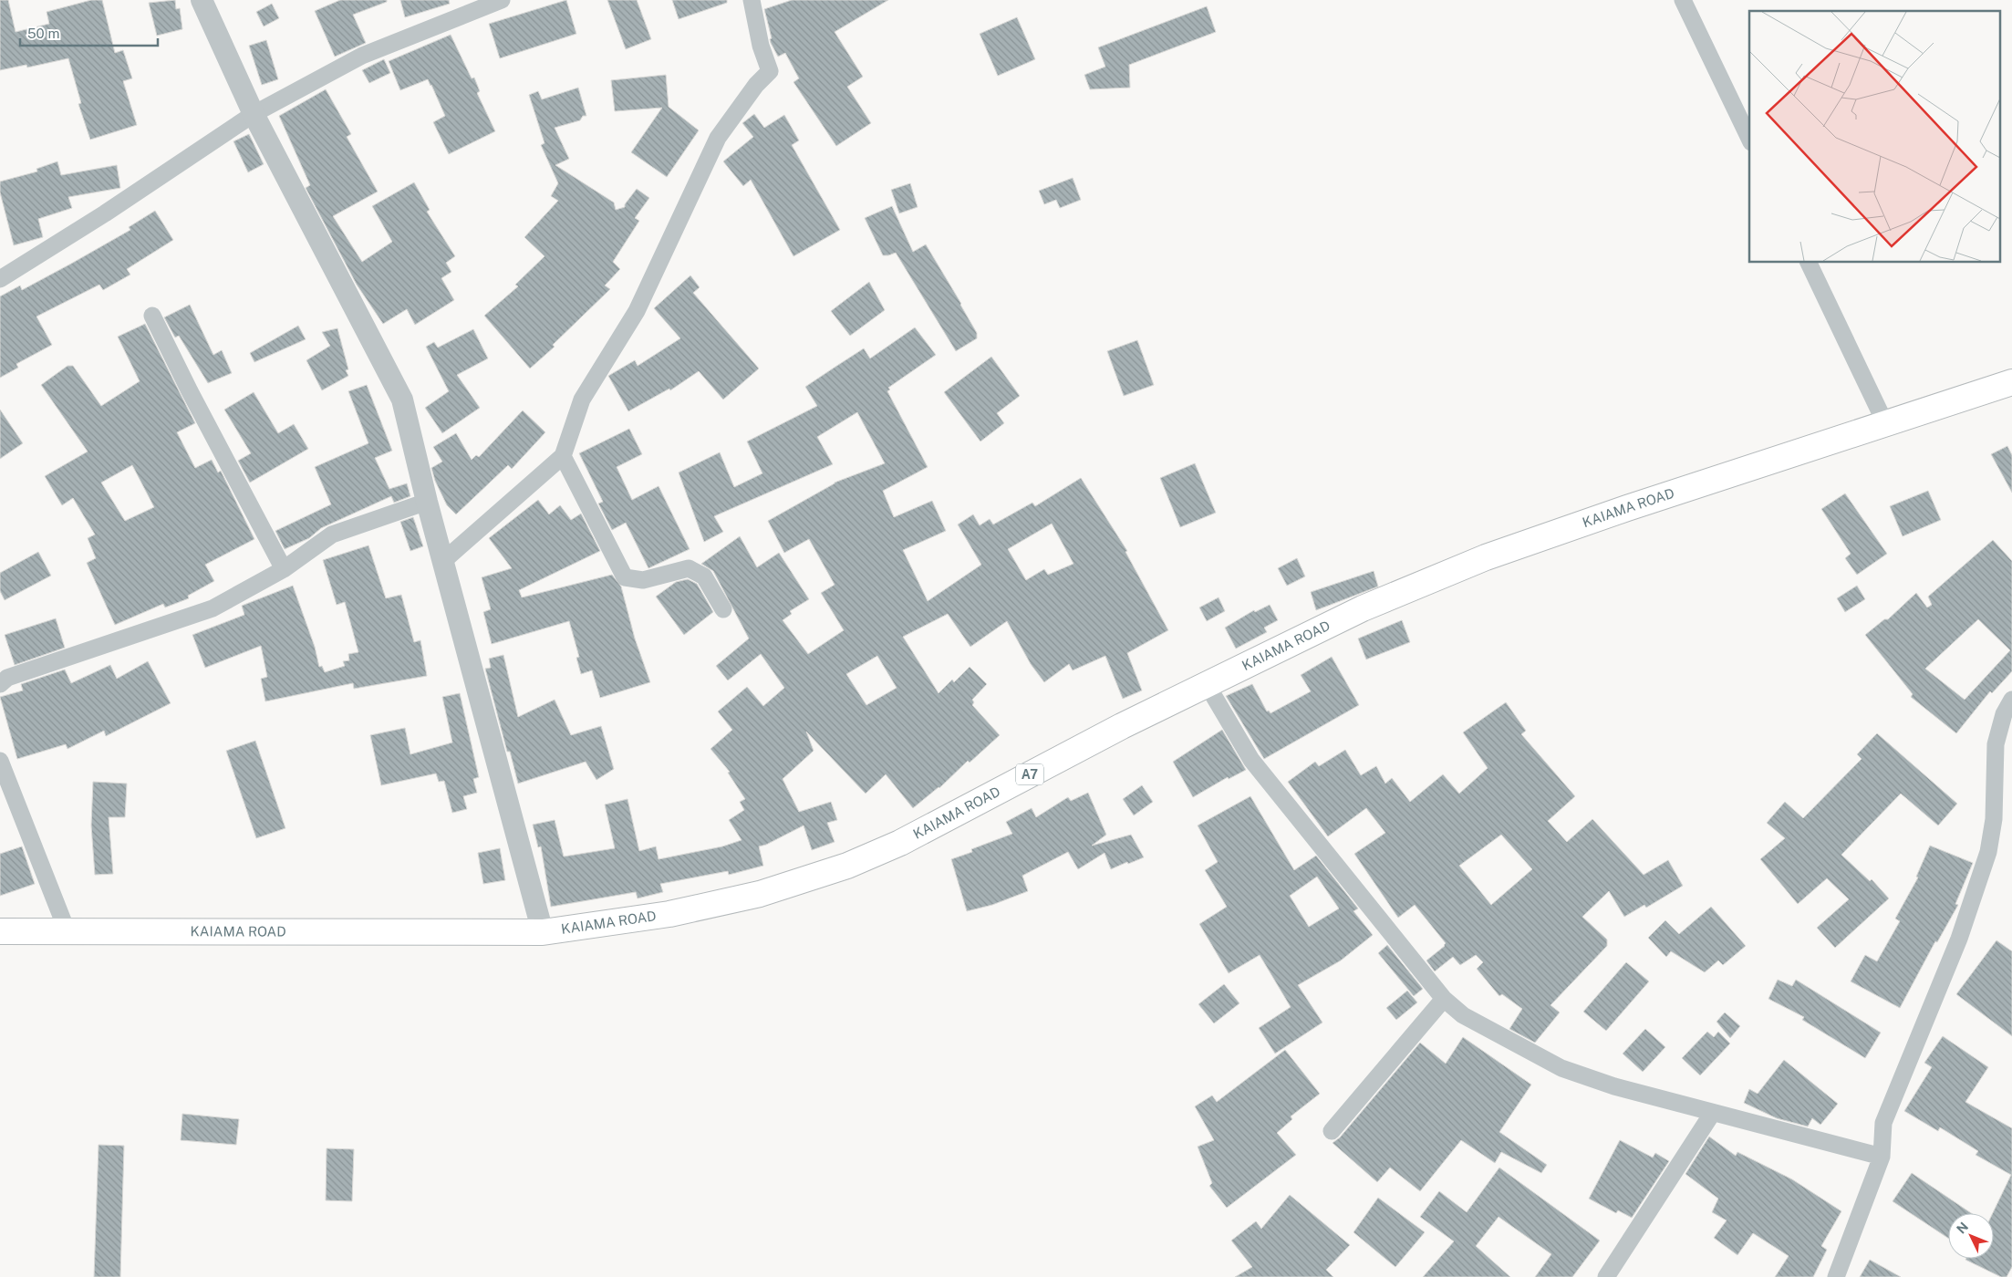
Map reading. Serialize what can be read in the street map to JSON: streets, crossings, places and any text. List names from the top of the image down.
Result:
{
  "streets": {
    "highway": ["KAIAMA ROAD", "A7"]
  },
  "scale_bar": "50 m",
  "north": "top left"
}
